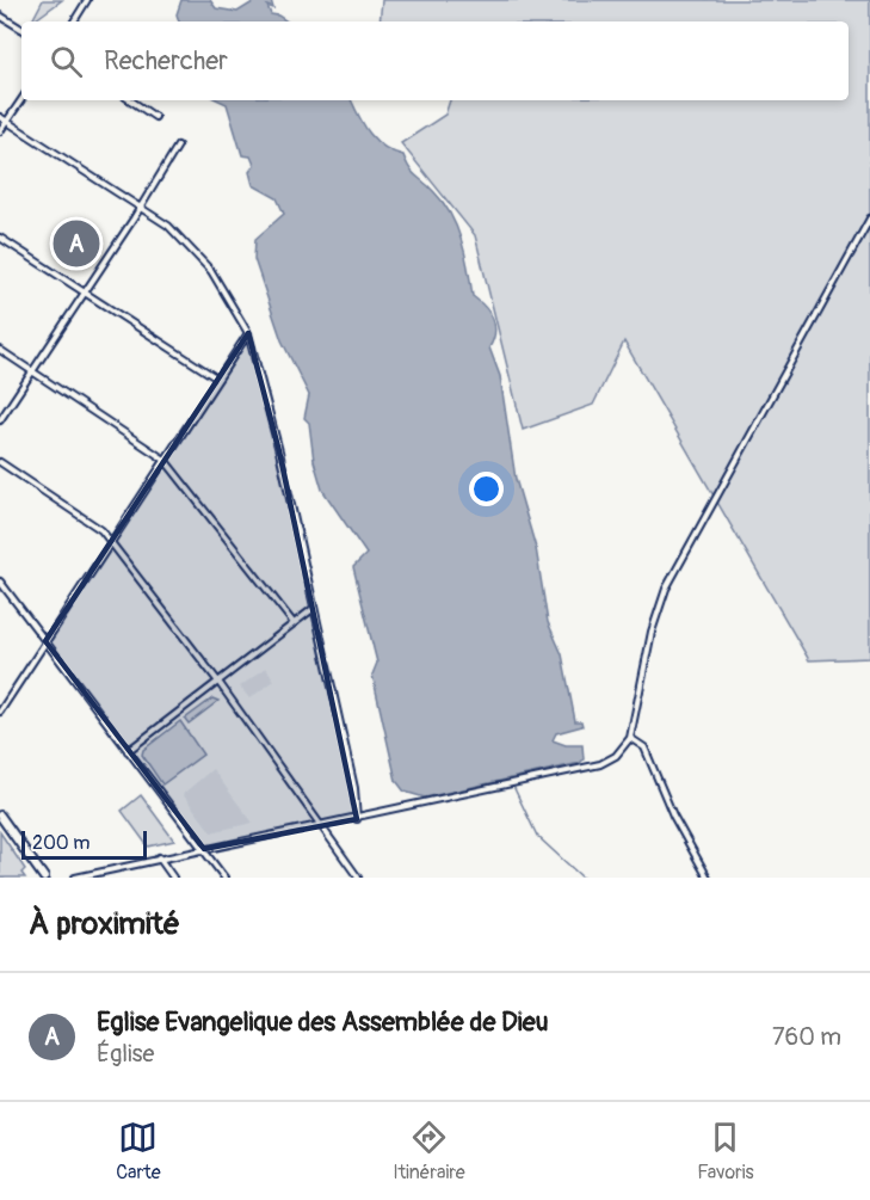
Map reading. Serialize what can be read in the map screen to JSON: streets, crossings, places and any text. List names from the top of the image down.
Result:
{
  "scale_bar": "200 m",
  "page": {
    "search": "Rechercher",
    "pins": "A",
    "scale": "200 m",
    "heading": "À proximité",
    "list": [
      {
        "mark": "A",
        "name": "Eglise Evangelique des Assemblée de Dieu",
        "note": "Église",
        "value": "760 m"
      }
    ],
    "nav": ["Carte", "Itinéraire", "Favoris"]
  }
}
